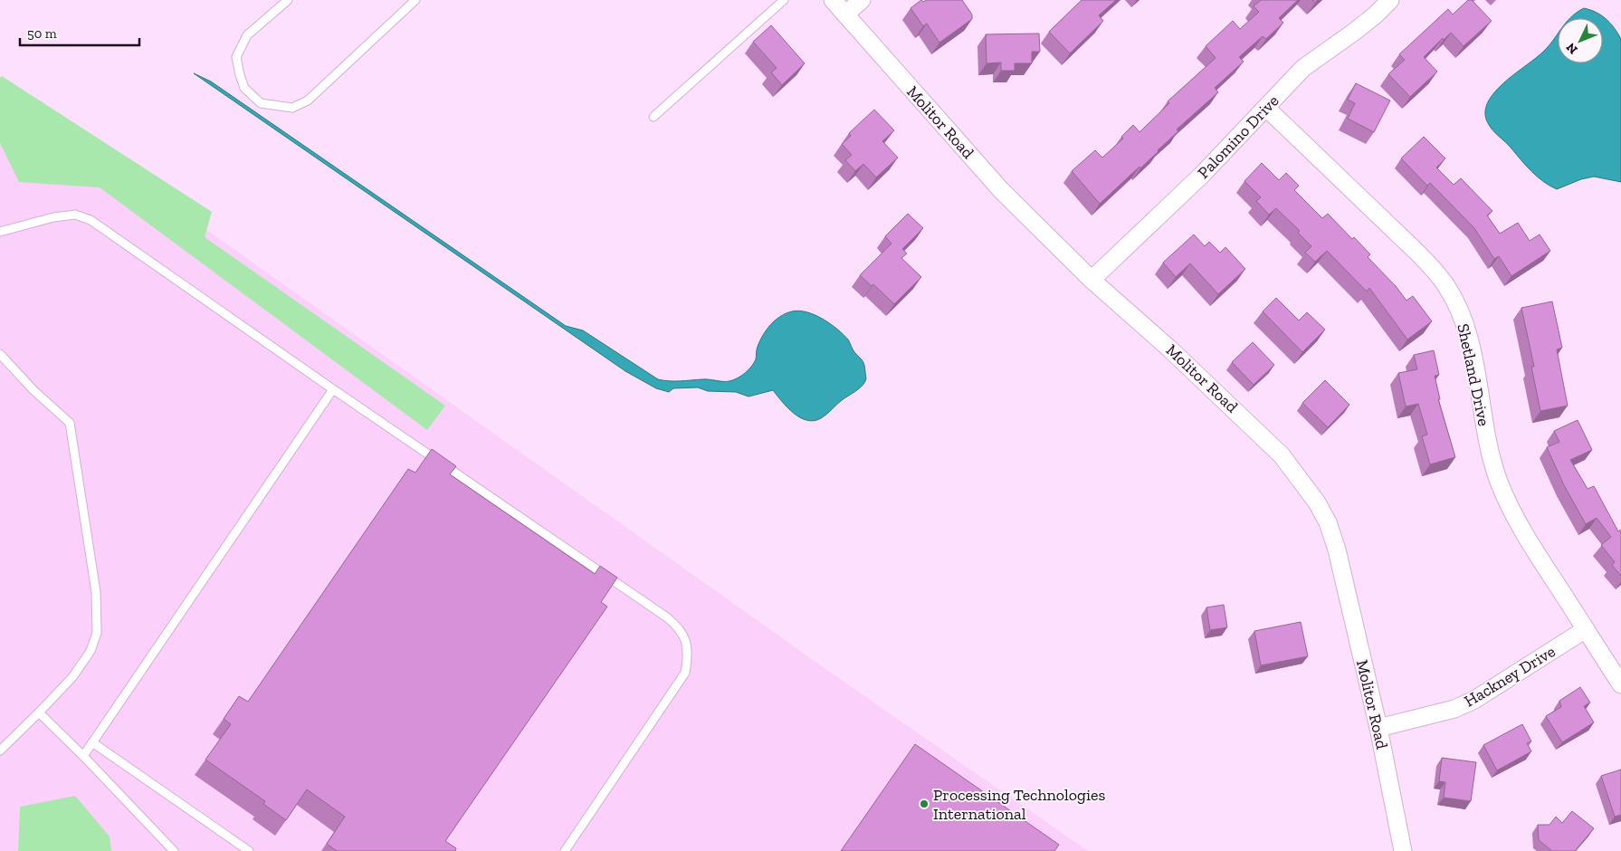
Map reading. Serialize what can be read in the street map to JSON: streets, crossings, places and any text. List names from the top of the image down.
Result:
{
  "streets": {
    "street": [
      "Molitor Road",
      "Palomino Drive",
      "Shetland Drive",
      "Hackney Drive"
    ]
  },
  "crossings": [
    ["Molitor Road", "Palomino Drive"],
    ["Molitor Road", "Hackney Drive"],
    ["Palomino Drive", "Shetland Drive"],
    ["Shetland Drive", "Hackney Drive"]
  ],
  "places": ["Processing Technologies International"],
  "scale_bar": "50 m",
  "north": "bottom left"
}
